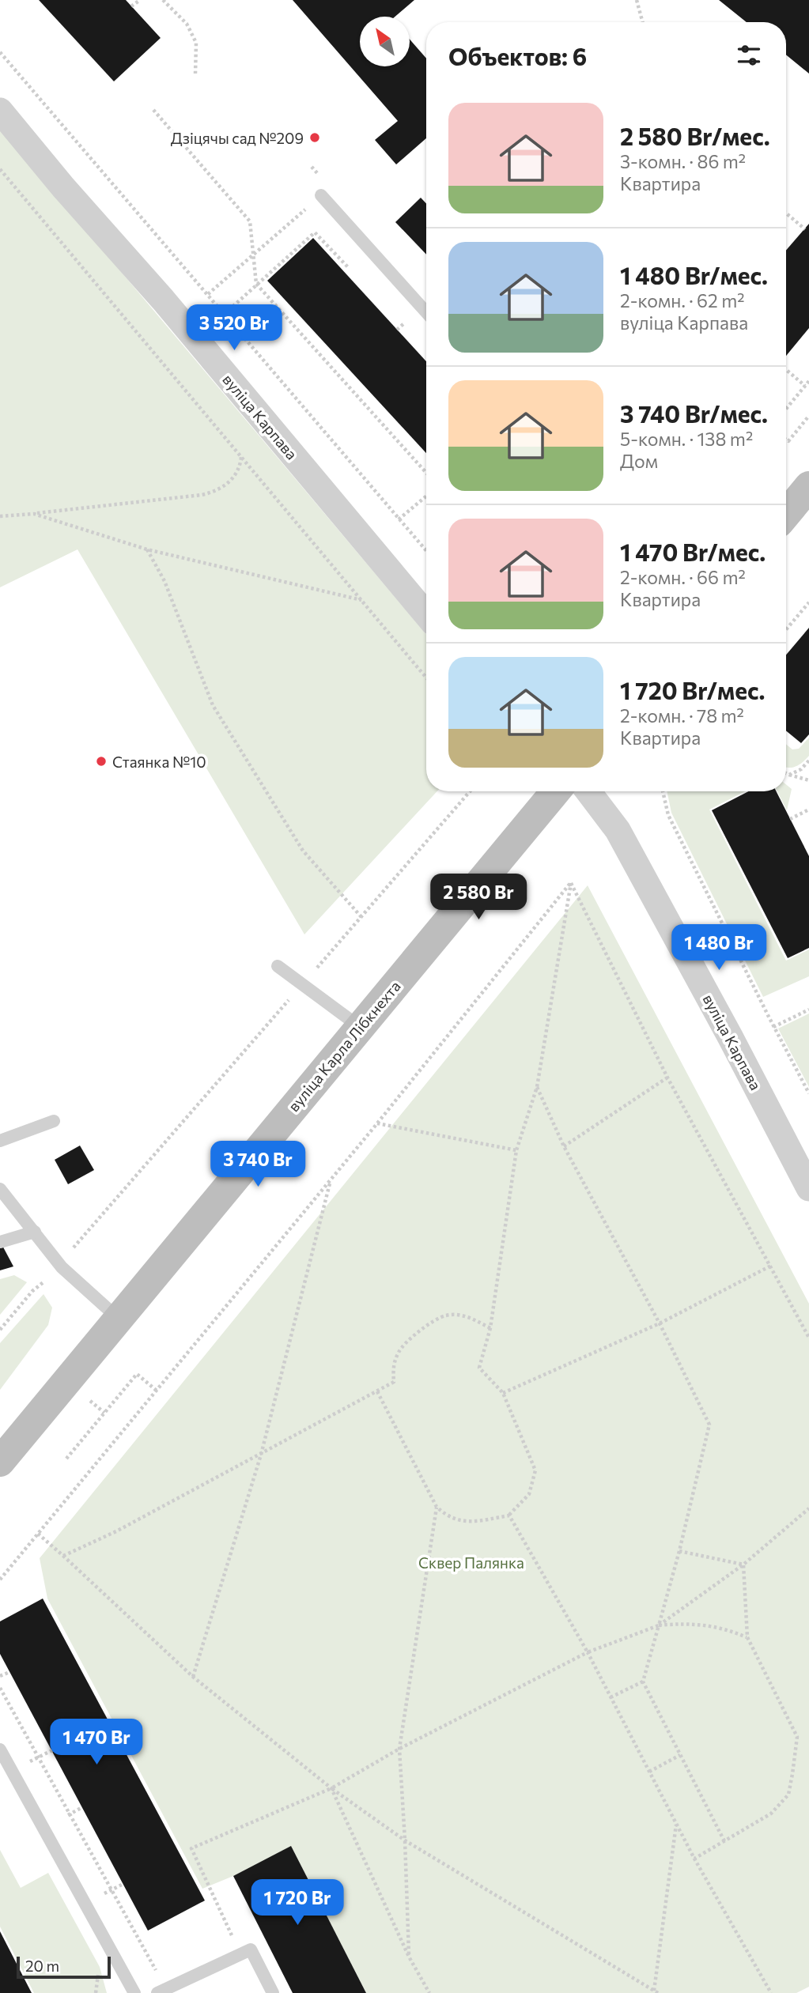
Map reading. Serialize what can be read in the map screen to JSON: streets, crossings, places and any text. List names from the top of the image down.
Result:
{
  "streets": {
    "main road": ["вуліца Карла Лібкнехта"],
    "street": ["вуліца Карпава"]
  },
  "parks": ["Сквер Палянка"],
  "places": ["Дзіцячы сад №209", "Стаянка №10"],
  "scale_bar": "20 m",
  "north": "top left",
  "page": {
    "heading": "Объектов: 6",
    "list": [
      {
        "name": "2 580 Br/мес.",
        "note": "3-комн. · 86 m² · Квартира"
      },
      {
        "name": "1 480 Br/мес.",
        "note": "2-комн. · 62 m² · вуліца Карпава"
      },
      {
        "name": "3 740 Br/мес.",
        "note": "5-комн. · 138 m² · Дом"
      },
      {
        "name": "1 470 Br/мес.",
        "note": "2-комн. · 66 m² · Квартира"
      },
      {
        "name": "1 720 Br/мес.",
        "note": "2-комн. · 78 m² · Квартира"
      }
    ],
    "price": [
      "3 520 Br",
      "2 580 Br",
      "1 480 Br",
      "3 740 Br",
      "1 470 Br",
      "1 720 Br"
    ],
    "scale": "20 m"
  }
}
